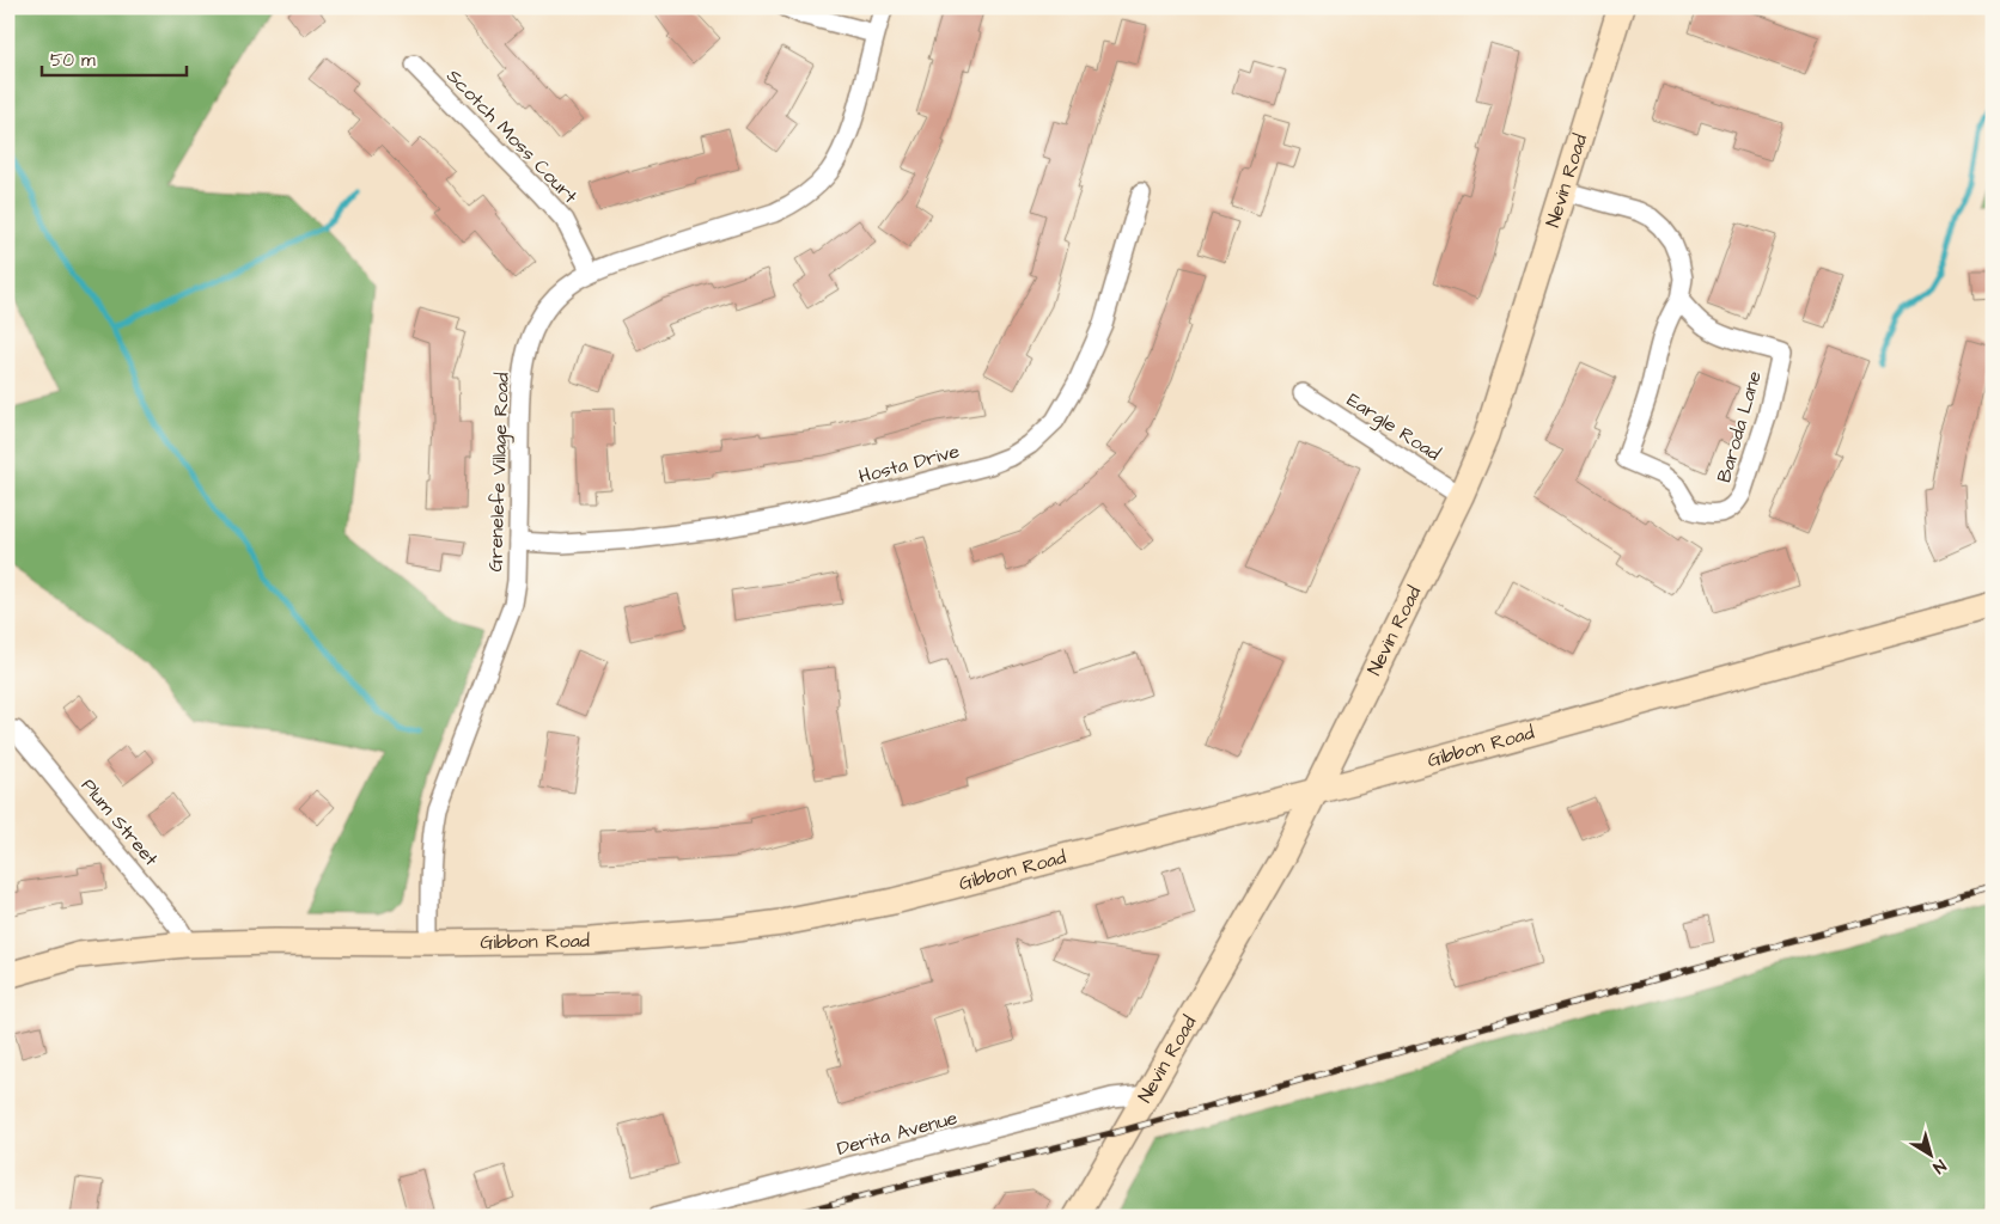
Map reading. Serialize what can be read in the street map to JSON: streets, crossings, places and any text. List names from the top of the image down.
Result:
{
  "streets": {
    "main road": ["Nevin Road", "Gibbon Road"],
    "street": [
      "Scotch Moss Court",
      "Eargle Road",
      "Baroda Lane",
      "Hosta Drive",
      "Grenelefe Village Road",
      "Plum Street",
      "Derita Avenue"
    ]
  },
  "crossings": [
    ["Scotch Moss Court", "Grenelefe Village Road"],
    ["Nevin Road", "Eargle Road"],
    ["Nevin Road", "Baroda Lane"],
    ["Nevin Road", "Gibbon Road"],
    ["Nevin Road", "Derita Avenue"],
    ["Hosta Drive", "Grenelefe Village Road"],
    ["Grenelefe Village Road", "Gibbon Road"],
    ["Gibbon Road", "Plum Street"]
  ],
  "scale_bar": "50 m",
  "north": "bottom right"
}
